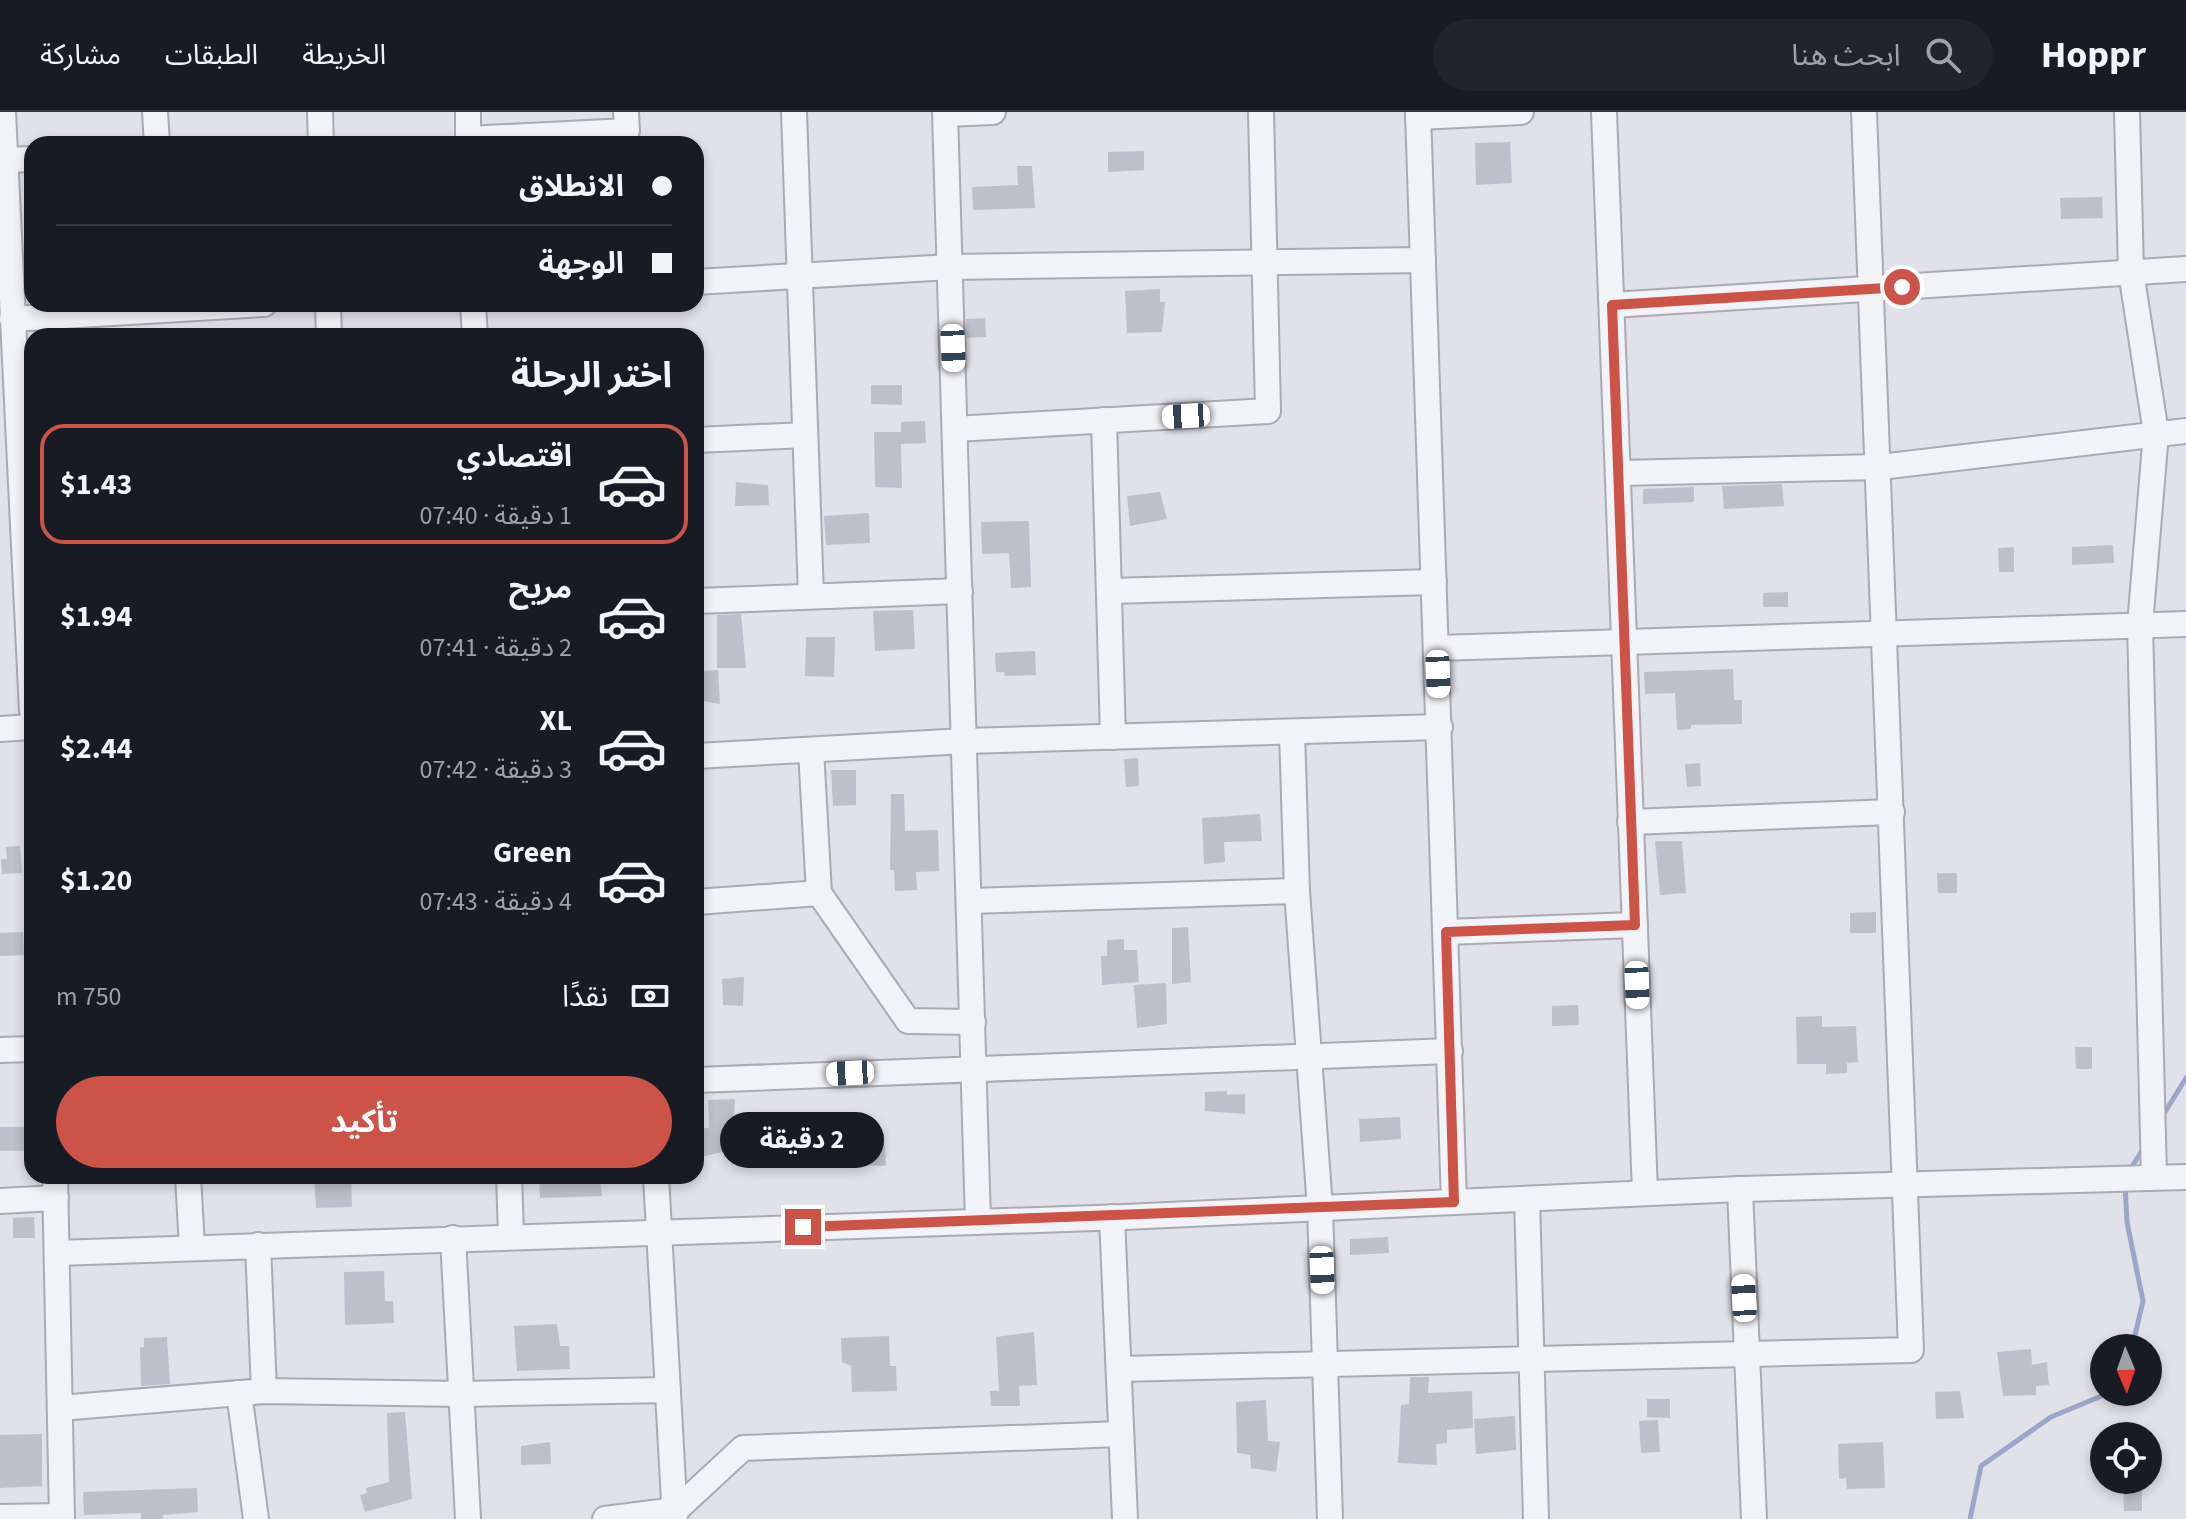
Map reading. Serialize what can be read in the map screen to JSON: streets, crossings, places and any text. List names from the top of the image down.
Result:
{
  "north": "bottom",
  "page": {
    "header": "Hoppr",
    "search": "ابحث هنا",
    "nav": ["الخريطة", "الطبقات", "مشاركة"],
    "banner": ["الانطلاق", "الوجهة"],
    "heading": "اختر الرحلة",
    "list": [
      {
        "name": "اقتصادي",
        "note": "1 دقيقة · 07:40",
        "value": "$1.43"
      },
      {
        "name": "مريح",
        "note": "2 دقيقة · 07:41",
        "value": "$1.94"
      },
      {
        "name": "XL",
        "note": "3 دقيقة · 07:42",
        "value": "$2.44"
      },
      {
        "name": "Green",
        "note": "4 دقيقة · 07:43",
        "value": "$1.20"
      }
    ],
    "pay": ["نقدًا", "750 m"],
    "buttons": "تأكيد",
    "bubble": "2 دقيقة"
  }
}
